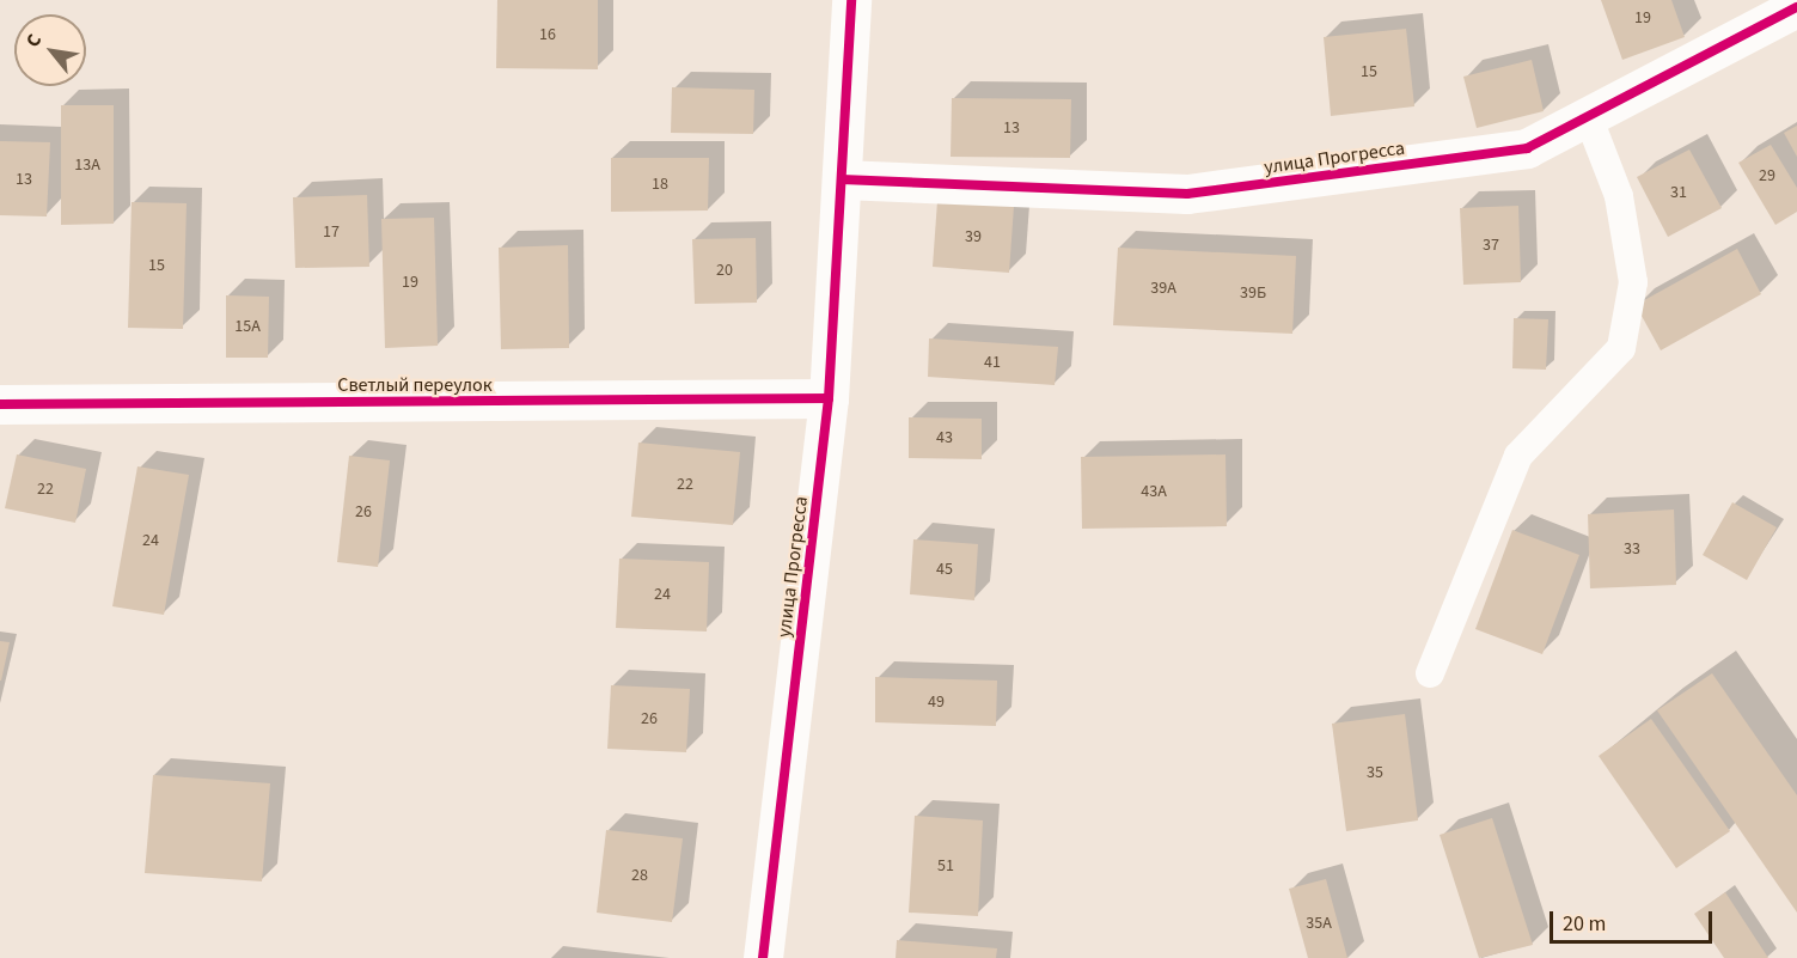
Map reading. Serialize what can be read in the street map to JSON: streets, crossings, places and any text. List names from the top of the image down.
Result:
{
  "streets": {
    "street": ["улица Прогресса", "Светлый переулок"]
  },
  "crossings": [
    ["улица Прогресса", "Светлый переулок"]
  ],
  "house_numbers": [
    "19",
    "16",
    "15",
    "13",
    "13А",
    "29",
    "13",
    "18",
    "31",
    "17",
    "39",
    "37",
    "15",
    "20",
    "19",
    "39А",
    "39Б",
    "15А",
    "41",
    "43",
    "22",
    "22",
    "43А",
    "26",
    "24",
    "33",
    "45",
    "24",
    "49",
    "26",
    "35",
    "51",
    "28",
    "35А"
  ],
  "scale_bar": "20 m",
  "north": "top left"
}
